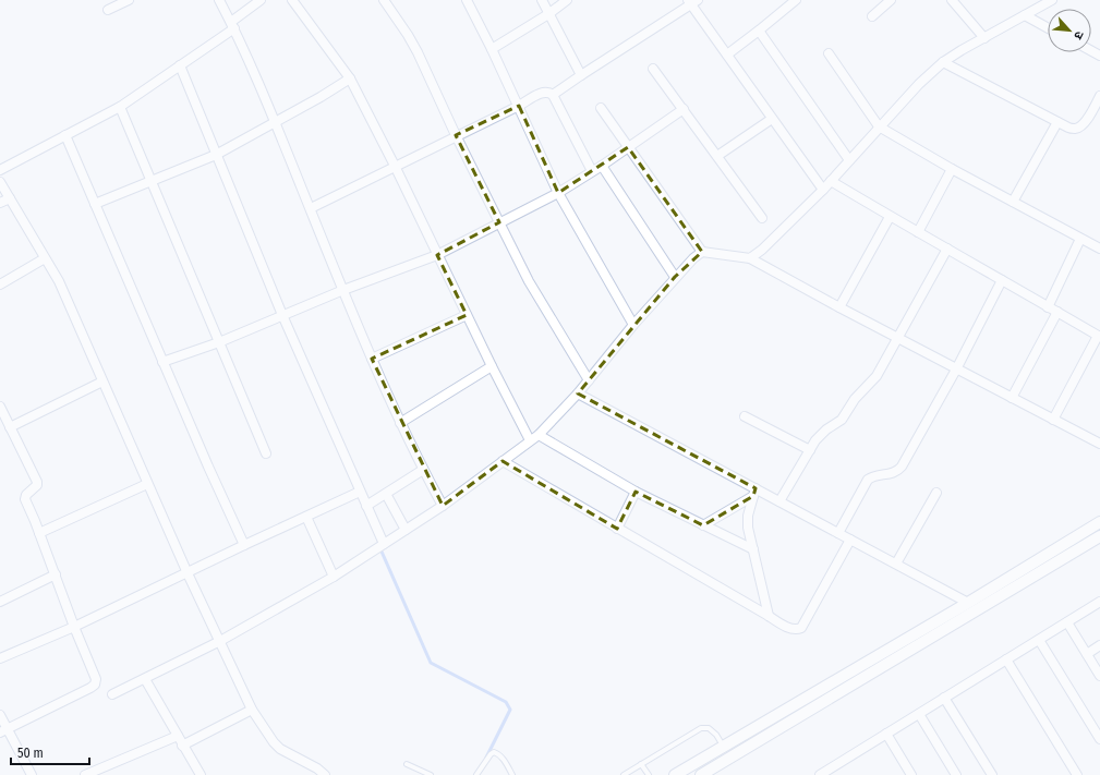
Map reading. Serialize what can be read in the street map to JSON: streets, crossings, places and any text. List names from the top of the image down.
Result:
{
  "scale_bar": "50 m",
  "north": "bottom right"
}
